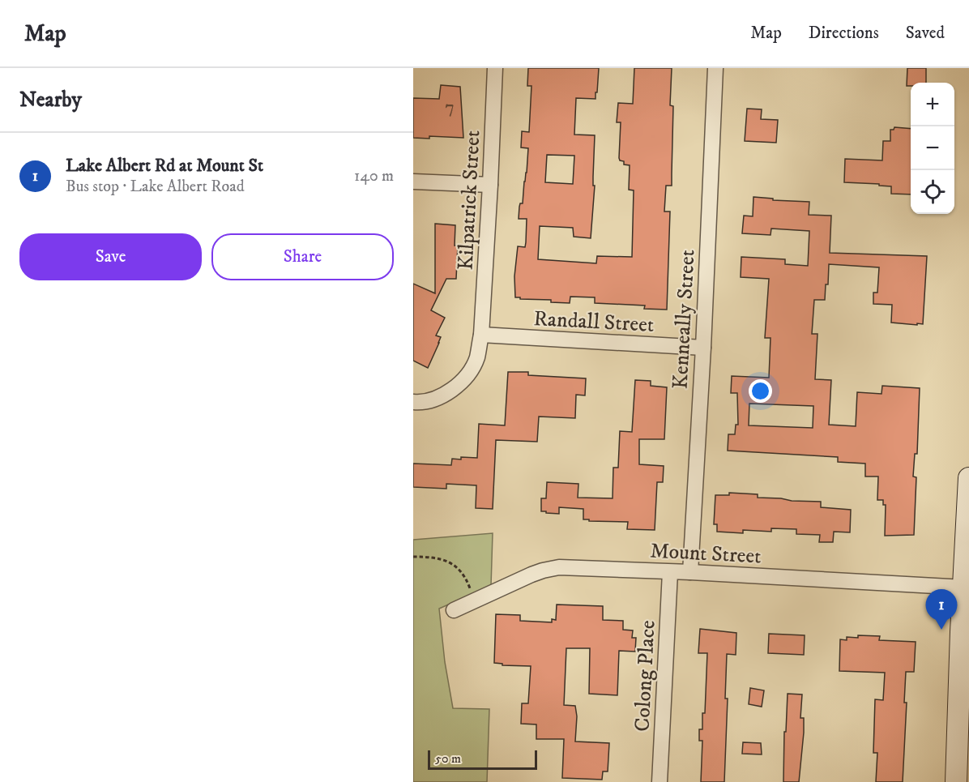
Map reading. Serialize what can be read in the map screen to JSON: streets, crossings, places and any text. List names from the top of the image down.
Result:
{
  "streets": {
    "street": [
      "Kilpatrick Street",
      "Kenneally Street",
      "Randall Street",
      "Mount Street",
      "Colong Place"
    ]
  },
  "crossings": [
    ["Kilpatrick Street", "Randall Street"],
    ["Kenneally Street", "Randall Street"],
    ["Kenneally Street", "Mount Street"],
    ["Mount Street", "Colong Place"]
  ],
  "house_numbers": ["7"],
  "scale_bar": "50 m",
  "page": {
    "header": "Map",
    "nav": ["Map", "Directions", "Saved"],
    "heading": "Nearby",
    "map_buttons": ["+", "−"],
    "list": [
      {
        "mark": "1",
        "name": "Lake Albert Rd at Mount St",
        "note": "Bus stop · Lake Albert Road",
        "value": "140 m"
      }
    ],
    "buttons": ["Save", "Share"],
    "pins": "1",
    "scale": "50 m"
  }
}
